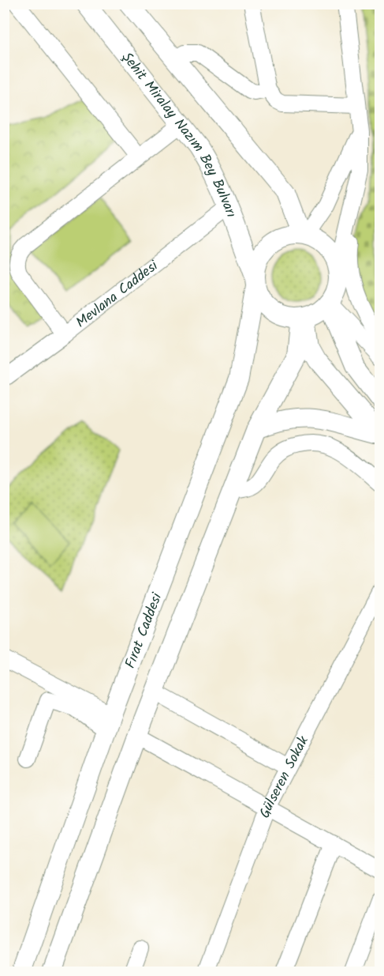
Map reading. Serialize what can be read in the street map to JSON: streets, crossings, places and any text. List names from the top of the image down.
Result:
{
  "streets": {
    "main road": ["Şehit Miralay Nazım Bey Bulvarı", "Fırat Caddesi"],
    "street": ["Mevlana Caddesi", "Gülseren Sokak"]
  },
  "crossings": [
    ["Şehit Miralay Nazım Bey Bulvarı", "Mevlana Caddesi"],
    ["Şehit Miralay Nazım Bey Bulvarı", "Fırat Caddesi"]
  ]
}
